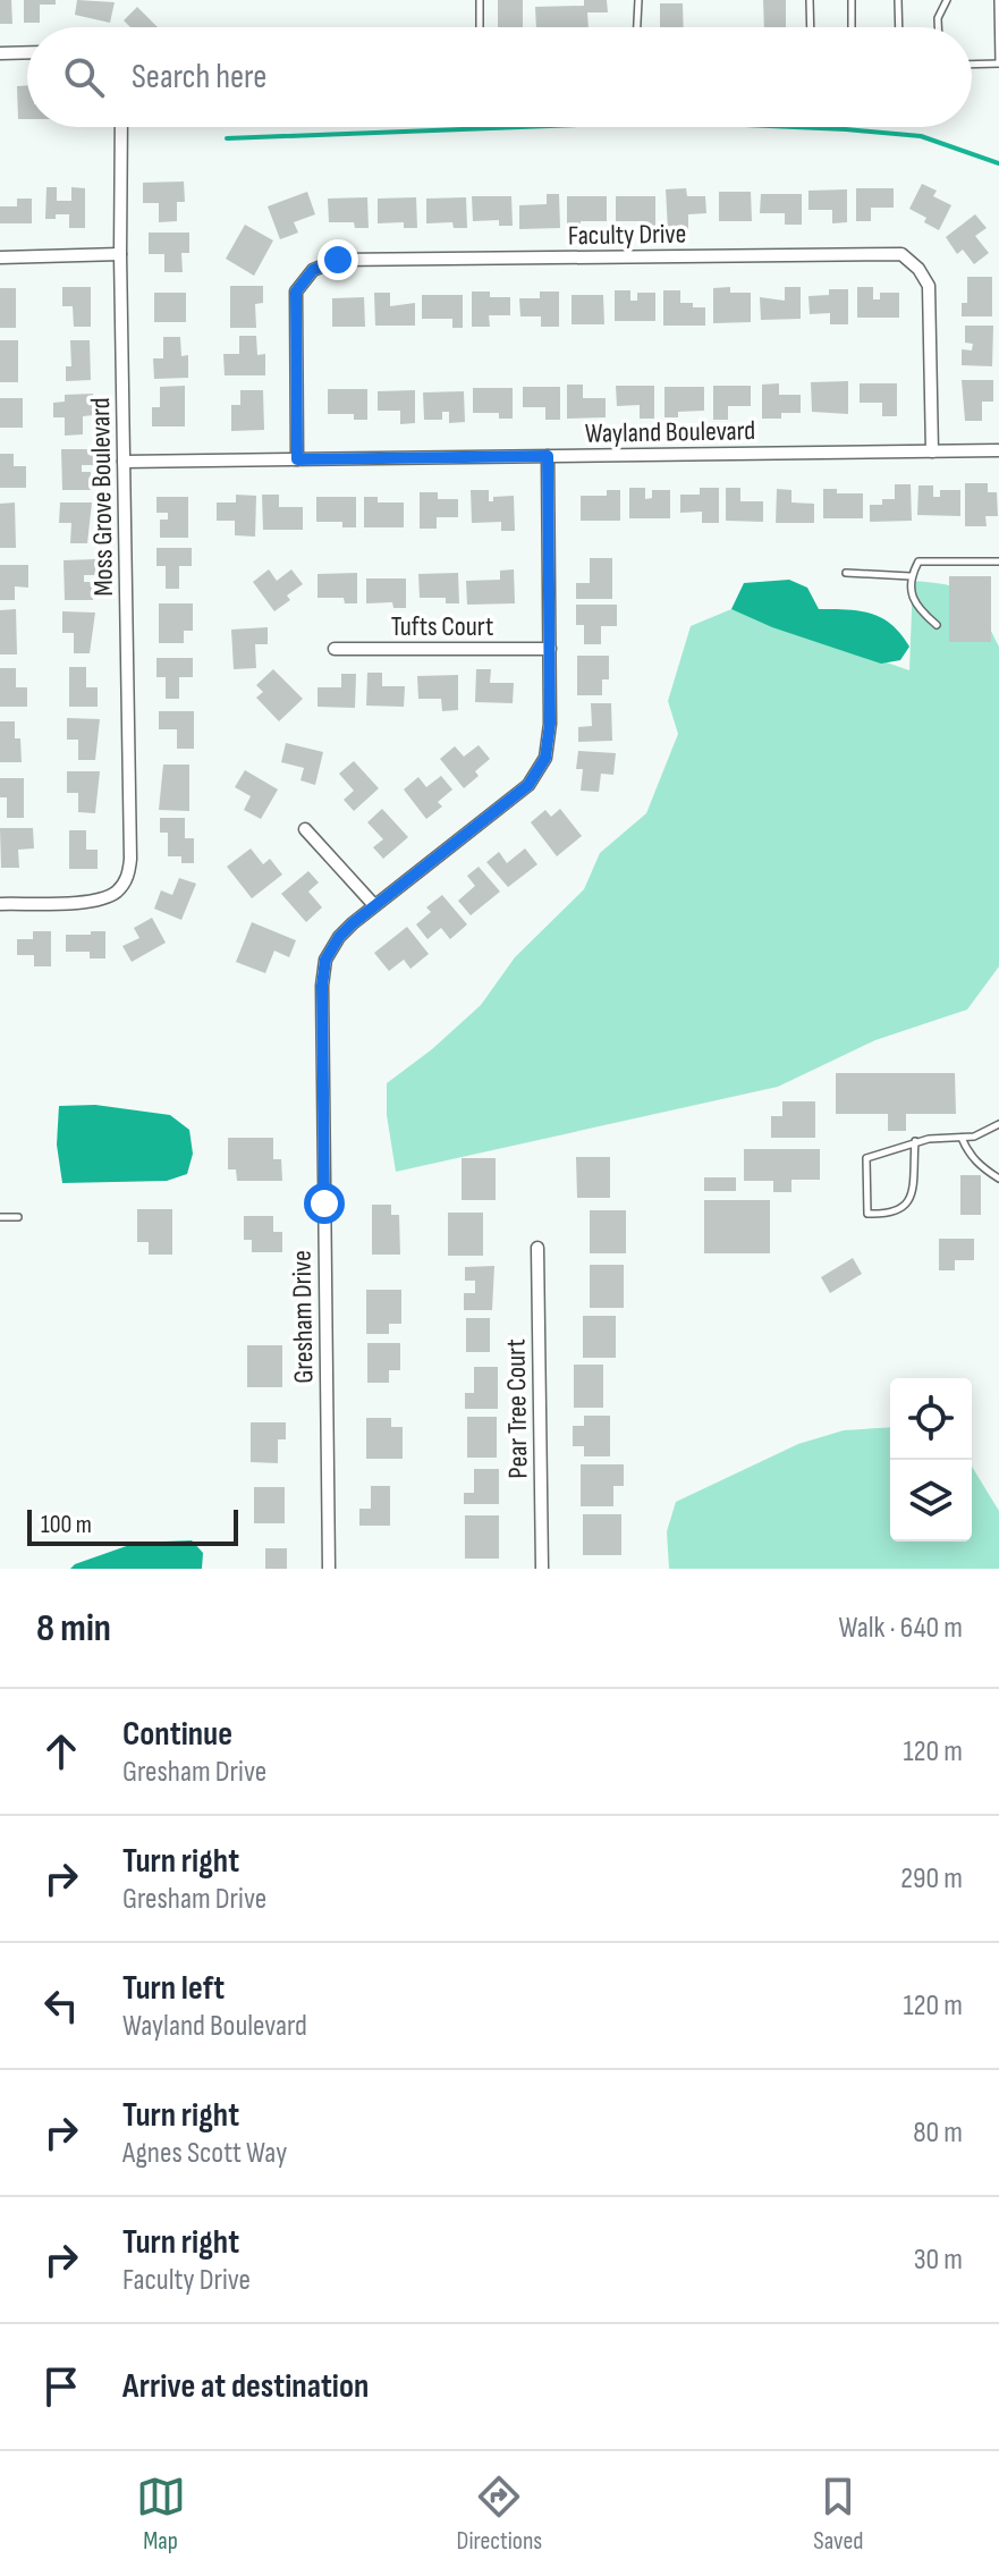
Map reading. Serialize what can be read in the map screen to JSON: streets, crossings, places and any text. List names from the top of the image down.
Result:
{
  "streets": {
    "street": [
      "Faculty Drive",
      "Wayland Boulevard",
      "Moss Grove Boulevard",
      "Tufts Court",
      "Gresham Drive",
      "Pear Tree Court"
    ]
  },
  "crossings": [
    ["Faculty Drive", "Wayland Boulevard"],
    ["Wayland Boulevard", "Moss Grove Boulevard"],
    ["Wayland Boulevard", "Gresham Drive"],
    ["Tufts Court", "Gresham Drive"]
  ],
  "scale_bar": "100 m",
  "page": {
    "search": "Search here",
    "scale": "100 m",
    "heading": ["8 min", "Walk · 640 m"],
    "list": [
      ["Continue", "Gresham Drive", "120 m"],
      ["Turn right", "Gresham Drive", "290 m"],
      ["Turn left", "Wayland Boulevard", "120 m"],
      ["Turn right", "Agnes Scott Way", "80 m"],
      ["Turn right", "Faculty Drive", "30 m"],
      "Arrive at destination"
    ],
    "nav": ["Map", "Directions", "Saved"]
  }
}
